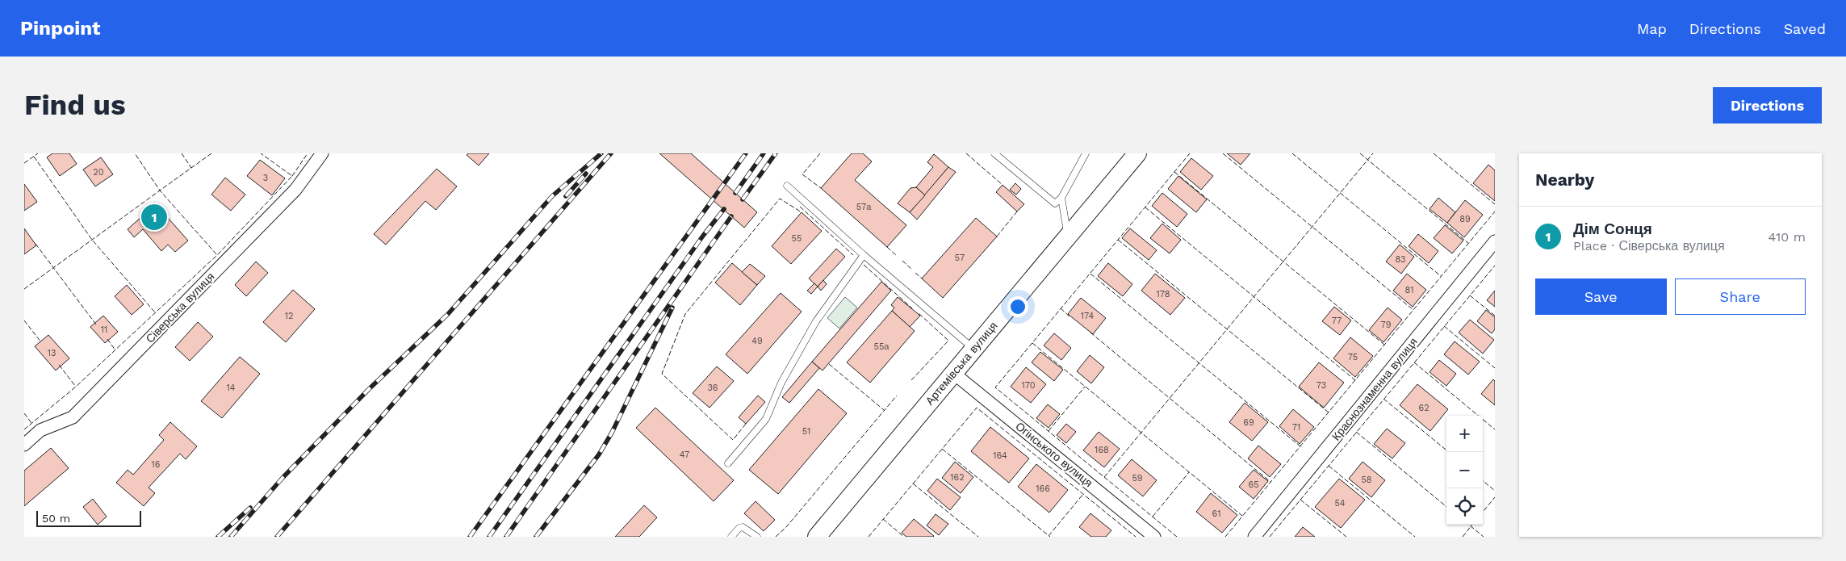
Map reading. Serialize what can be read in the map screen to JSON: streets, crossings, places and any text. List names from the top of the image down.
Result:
{
  "streets": {
    "main road": ["Артемівська вулиця"],
    "street": ["Сіверська вулиця", "Краснознаменна вулиця", "Огінського вулиця"]
  },
  "crossings": [
    ["Артемівська вулиця", "Огінського вулиця"]
  ],
  "house_numbers": [
    "20",
    "3",
    "57а",
    "89",
    "55",
    "57",
    "83",
    "81",
    "178",
    "12",
    "174",
    "77",
    "79",
    "11",
    "49",
    "55а",
    "13",
    "75",
    "170",
    "73",
    "14",
    "36",
    "62",
    "69",
    "71",
    "51",
    "168",
    "47",
    "164",
    "16",
    "162",
    "59",
    "58",
    "65",
    "166",
    "54",
    "61"
  ],
  "scale_bar": "50 m",
  "page": {
    "header": "Pinpoint",
    "nav": ["Map", "Directions", "Saved"],
    "buttons": [
      "Directions",
      ["Save", "Share"]
    ],
    "title": "Find us",
    "heading": "Nearby",
    "pins": "1",
    "list": [
      {
        "mark": "1",
        "name": "Дім Сонця",
        "note": "Place · Сіверська вулиця",
        "value": "410 m"
      }
    ],
    "map_buttons": ["+", "−"],
    "scale": "50 m"
  }
}
